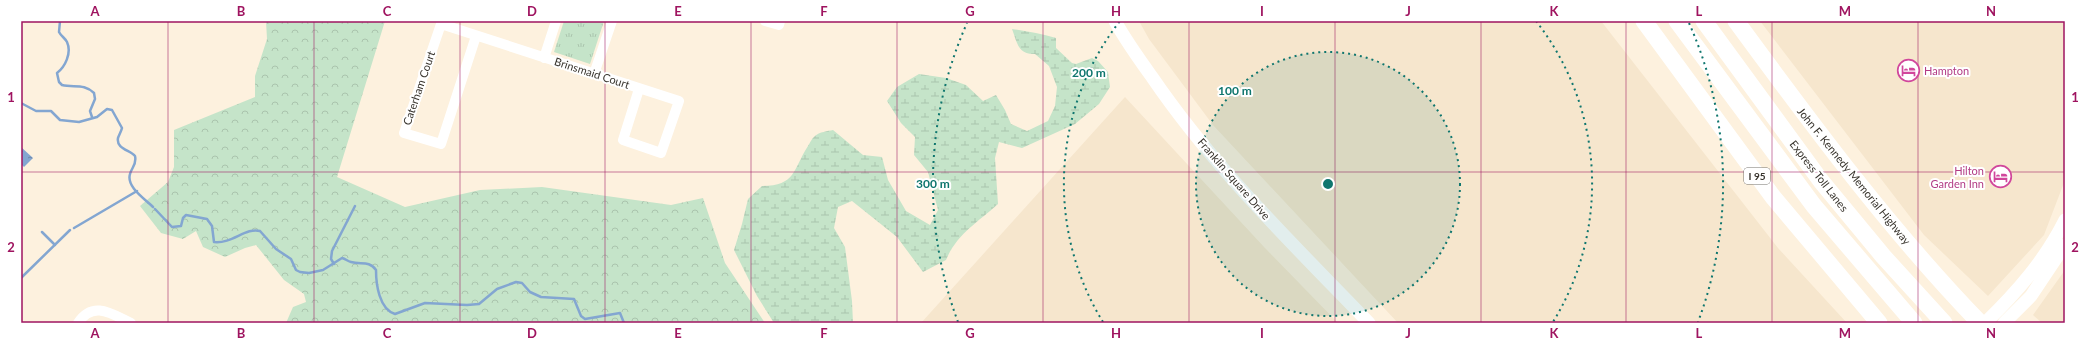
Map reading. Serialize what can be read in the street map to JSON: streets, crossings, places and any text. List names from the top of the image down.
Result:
{
  "streets": {
    "highway": ["I 95", "Express Toll Lanes", "John F. Kennedy Memorial Highway"],
    "street": ["Brinsmaid Court", "Caterham Court", "Franklin Square Drive"]
  },
  "crossings": [
    ["Brinsmaid Court", "Caterham Court"]
  ],
  "places": {
    "hotel": ["Hampton", "Hilton Garden Inn"]
  },
  "grid": {
    "columns": [
      "A",
      "B",
      "C",
      "D",
      "E",
      "F",
      "G",
      "H",
      "I",
      "J",
      "K",
      "L",
      "M",
      "N"
    ],
    "rows": ["1", "2"]
  },
  "rings": ["200 m", "100 m", "300 m"]
}
